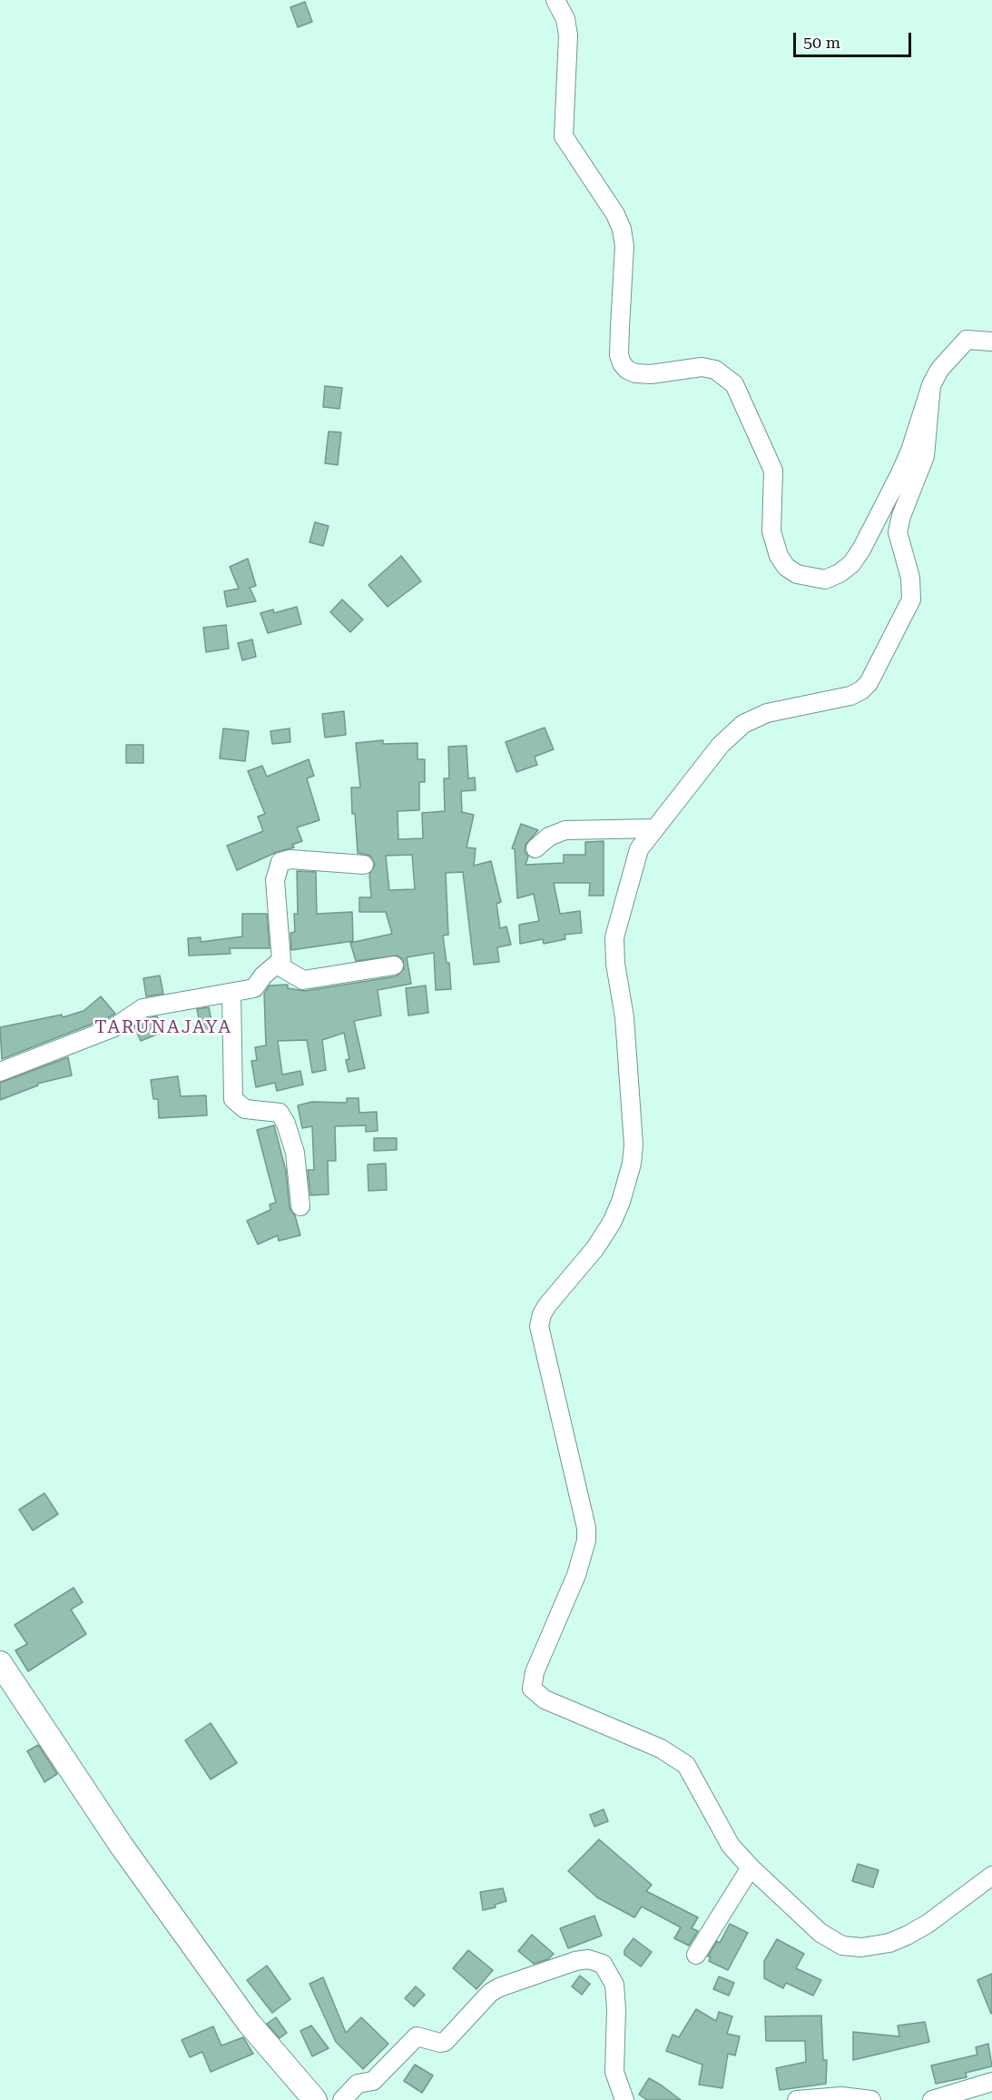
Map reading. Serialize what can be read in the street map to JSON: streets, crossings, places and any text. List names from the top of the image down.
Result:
{
  "districts": ["TARUNAJAYA"],
  "scale_bar": "50 m"
}
